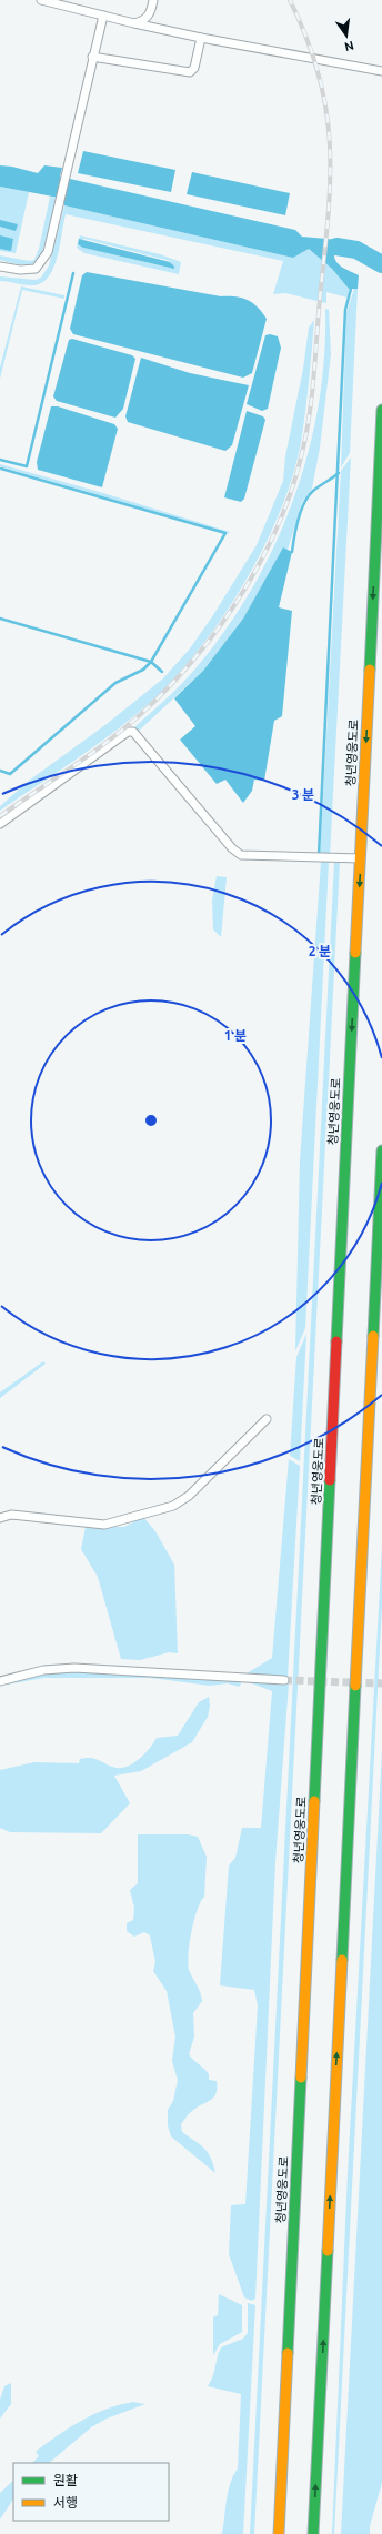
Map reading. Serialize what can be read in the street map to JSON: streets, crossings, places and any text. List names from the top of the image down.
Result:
{
  "streets": {
    "highway": ["청년영웅도로"]
  },
  "legend": ["원활", "서행"],
  "north": "bottom",
  "rings": ["3 분", "2 분", "1 분"]
}
